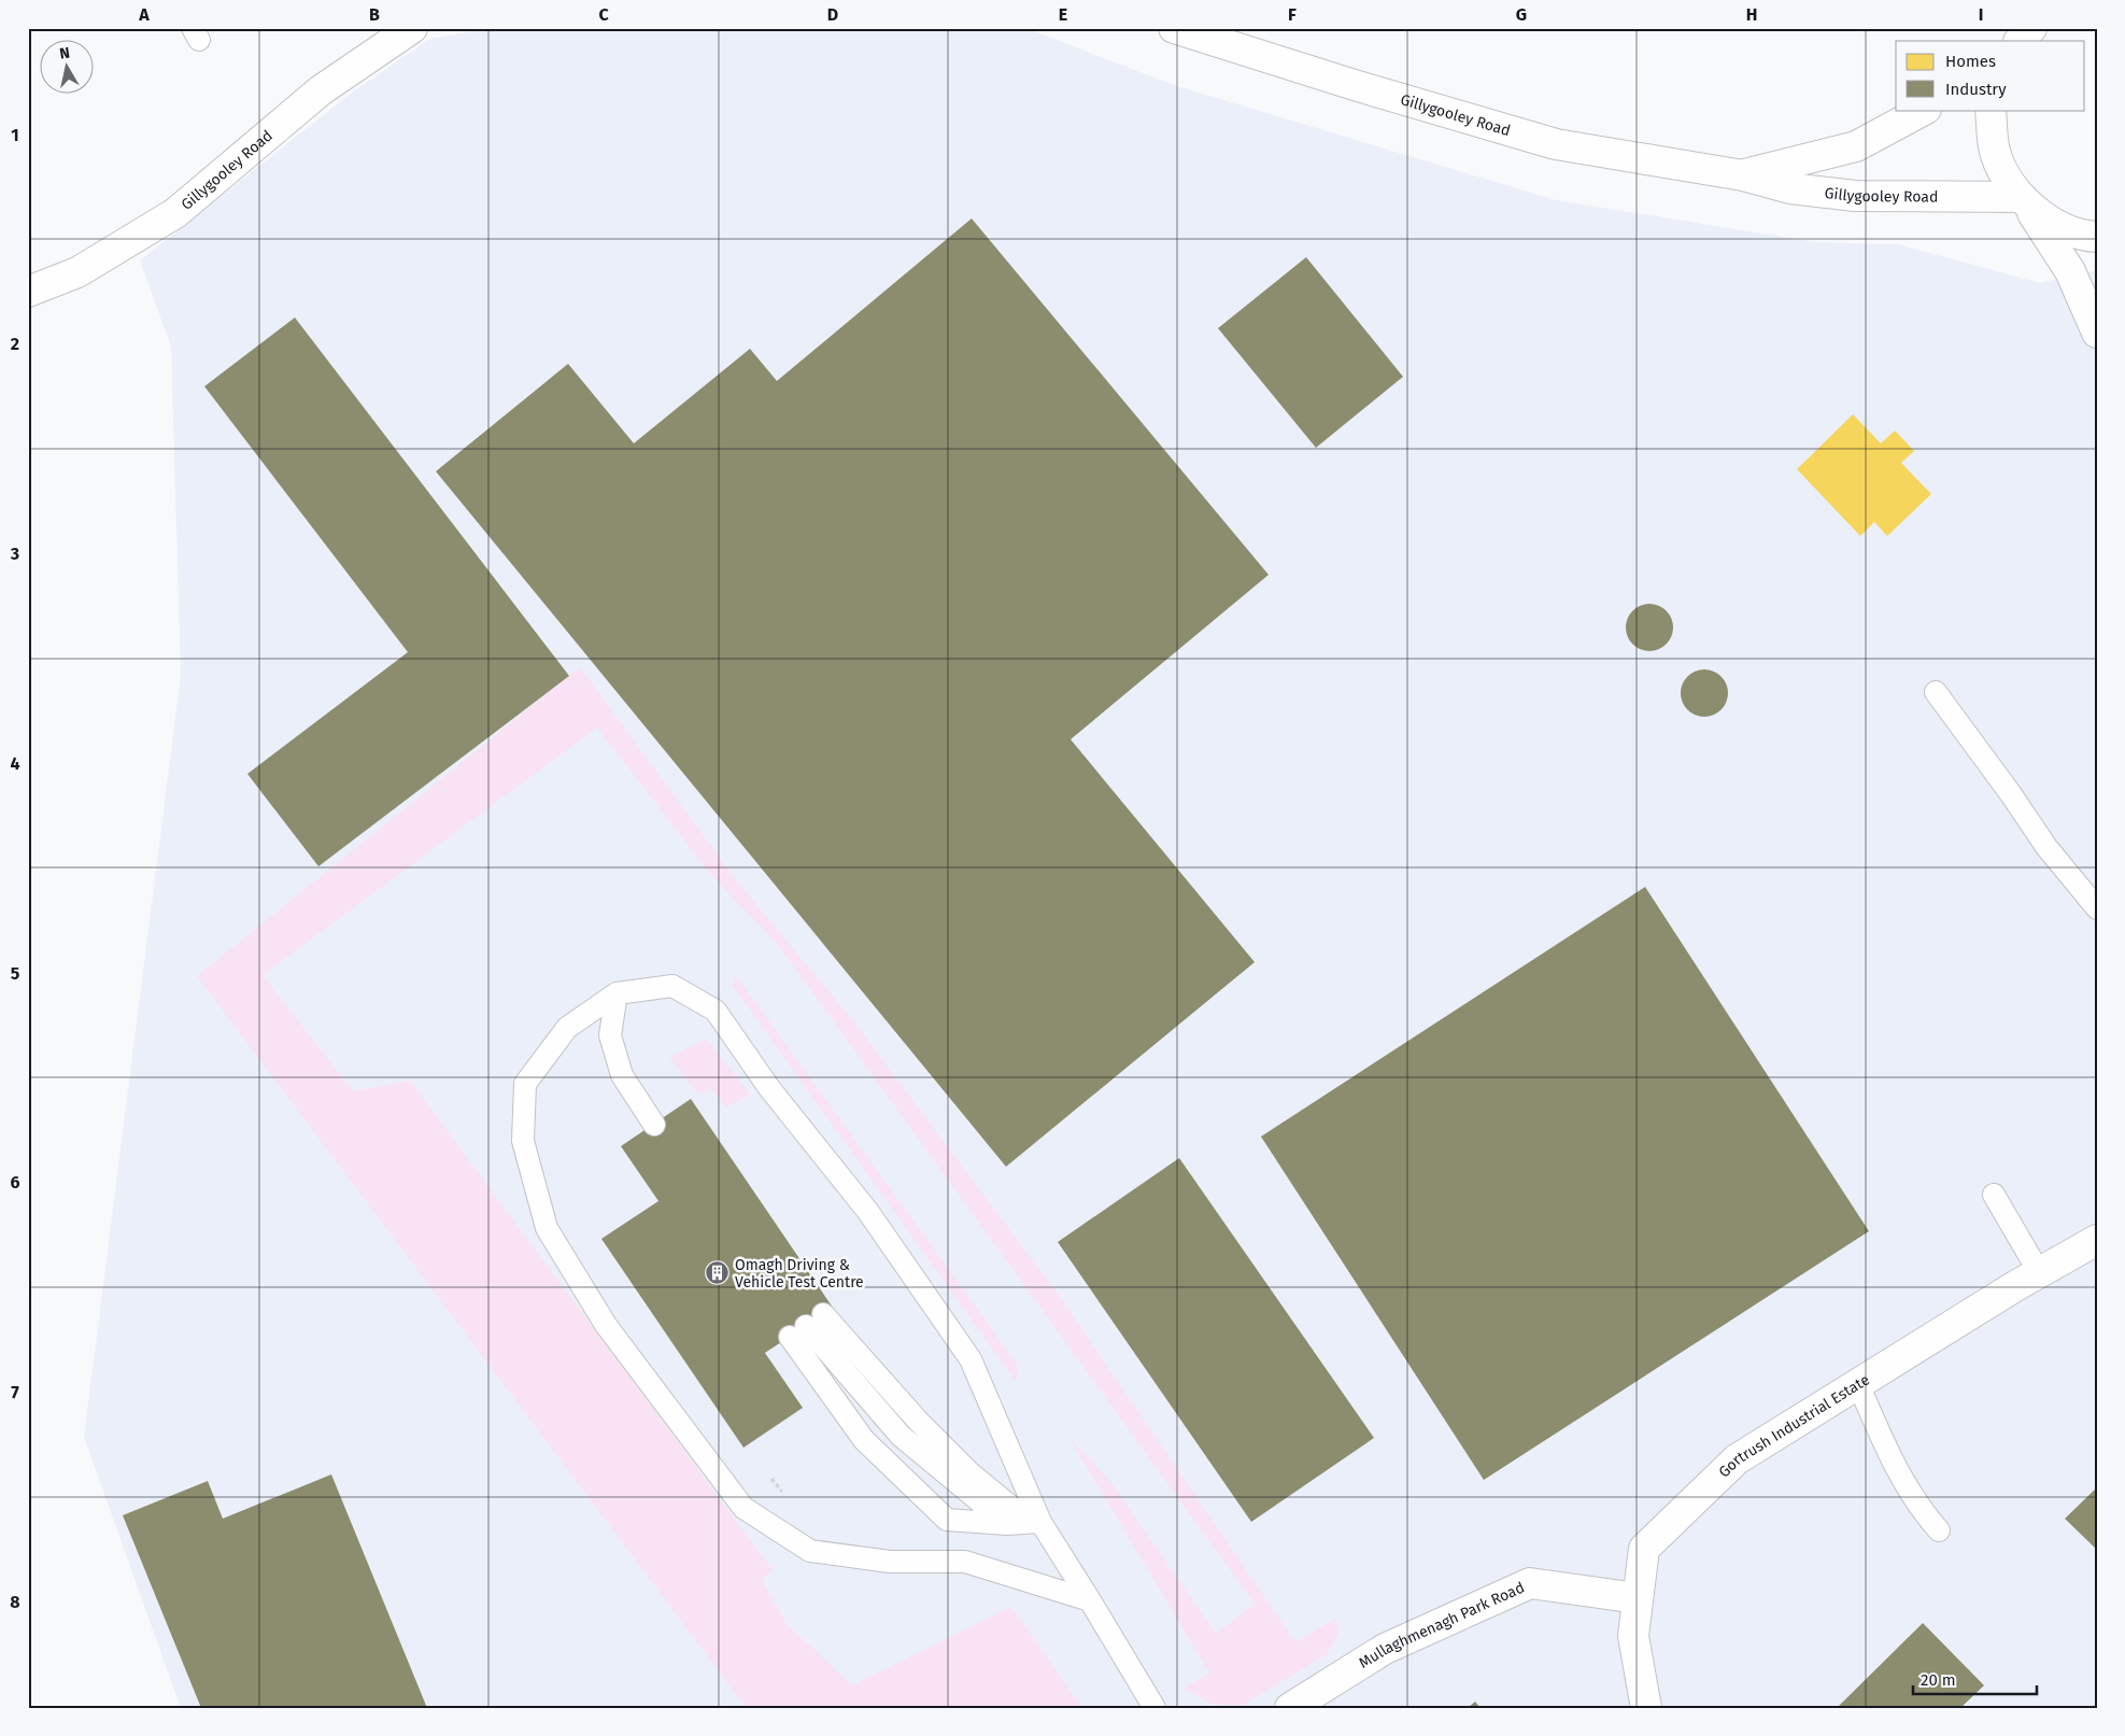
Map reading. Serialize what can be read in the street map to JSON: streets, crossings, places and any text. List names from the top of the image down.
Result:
{
  "streets": {
    "main road": ["Gillygooley Road", "Gortrush Industrial Estate", "Mullaghmenagh Park Road"]
  },
  "crossings": [
    ["Gortrush Industrial Estate", "Mullaghmenagh Park Road"]
  ],
  "places": {
    "building": ["Omagh Driving & Vehicle Test Centre"]
  },
  "legend": ["Homes", "Industry"],
  "scale_bar": "20 m",
  "north": "top",
  "grid": {
    "columns": [
      "A",
      "B",
      "C",
      "D",
      "E",
      "F",
      "G",
      "H",
      "I"
    ],
    "rows": [
      "1",
      "2",
      "3",
      "4",
      "5",
      "6",
      "7",
      "8"
    ]
  }
}
